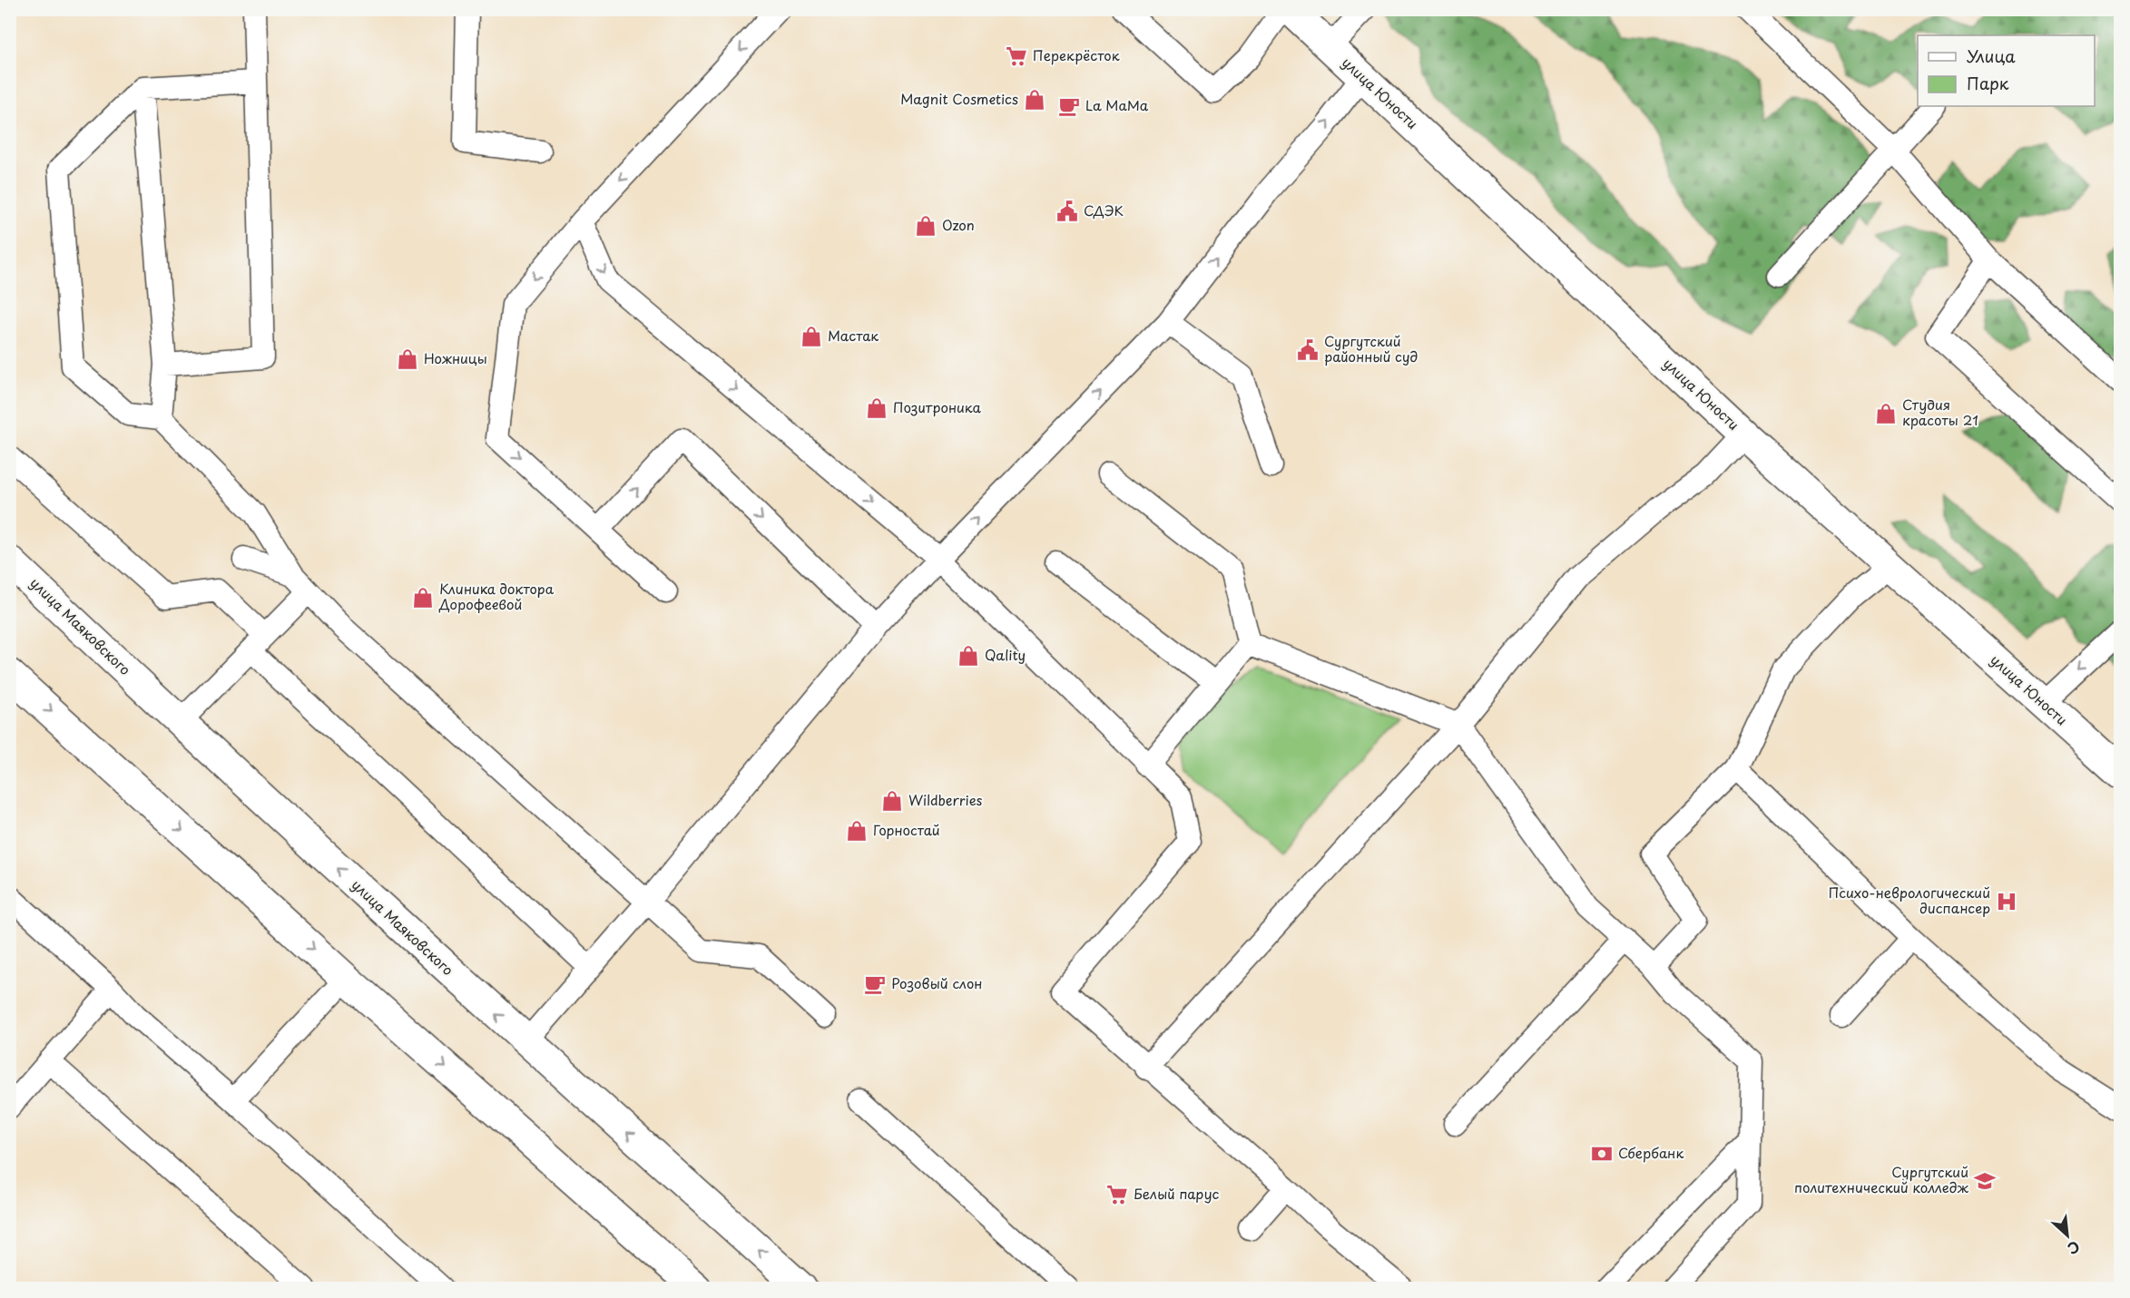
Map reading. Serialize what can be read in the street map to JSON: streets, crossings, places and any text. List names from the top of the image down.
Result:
{
  "streets": {
    "main road": ["улица Юности", "улица Маяковского"]
  },
  "places": {
    "supermarket": ["Перекрёсток", "Белый парус"],
    "shop": [
      "Magnit Cosmetics",
      "Ozon",
      "Мастак",
      "Ножницы",
      "Позитроника",
      "Студия красоты 21",
      "Клиника доктора Дорофеевой",
      "Qality",
      "Wildberries",
      "Горностай"
    ],
    "cafe": ["La MaMa", "Розовый слон"],
    "public building": ["СДЭК", "Сургутский районный суд"],
    "hospital": ["Психо-неврологический диспансер"],
    "bank": ["Сбербанк"],
    "school or university": ["Сургутский политехнический колледж"]
  },
  "legend": ["Улица", "Парк"],
  "north": "bottom right"
}
